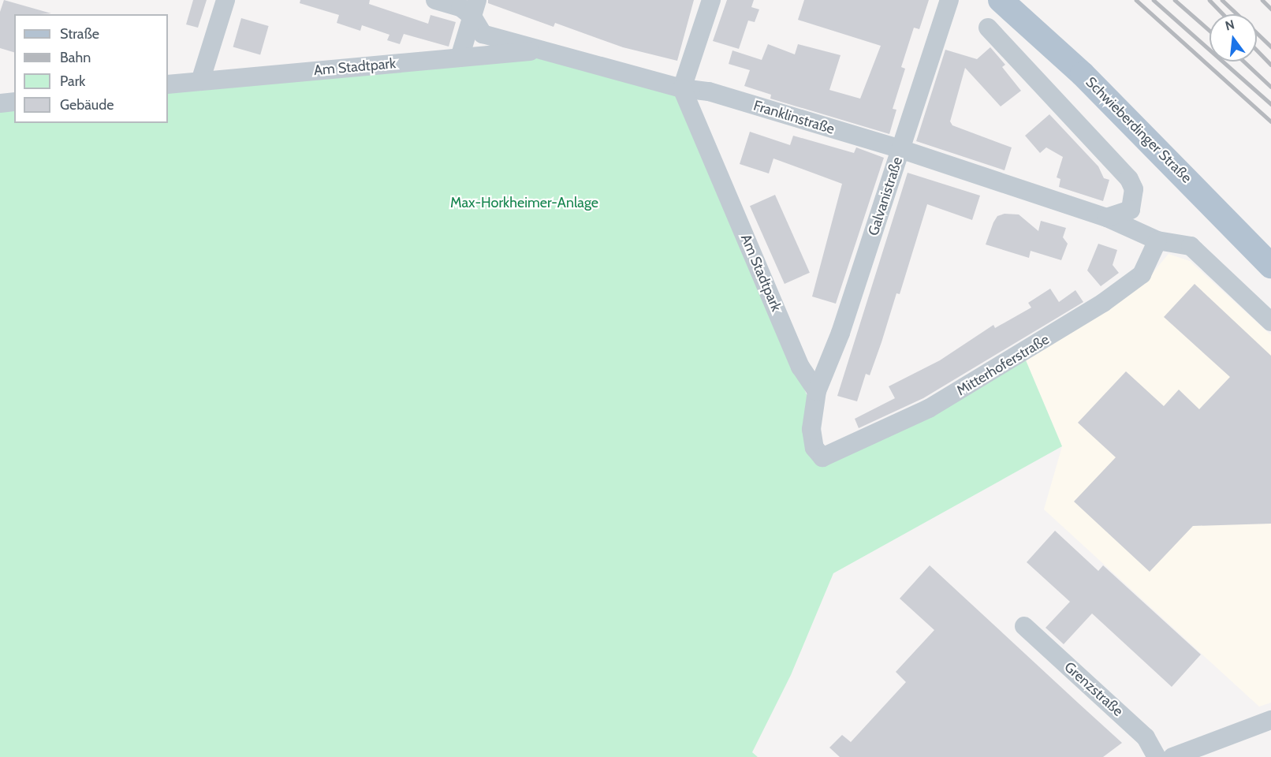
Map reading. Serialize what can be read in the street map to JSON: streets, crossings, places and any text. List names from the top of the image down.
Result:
{
  "streets": {
    "main road": ["Schwieberdinger Straße"],
    "street": [
      "Am Stadtpark",
      "Franklinstraße",
      "Galvanistraße",
      "Mitterhoferstraße",
      "Grenzstraße"
    ]
  },
  "crossings": [
    ["Am Stadtpark", "Franklinstraße"],
    ["Am Stadtpark", "Galvanistraße"],
    ["Am Stadtpark", "Mitterhoferstraße"],
    ["Franklinstraße", "Galvanistraße"],
    ["Franklinstraße", "Mitterhoferstraße"],
    ["Galvanistraße", "Mitterhoferstraße"]
  ],
  "parks": ["Max-Horkheimer-Anlage"],
  "legend": [
    "Straße",
    "Bahn",
    "Park",
    "Gebäude"
  ],
  "north": "top"
}
